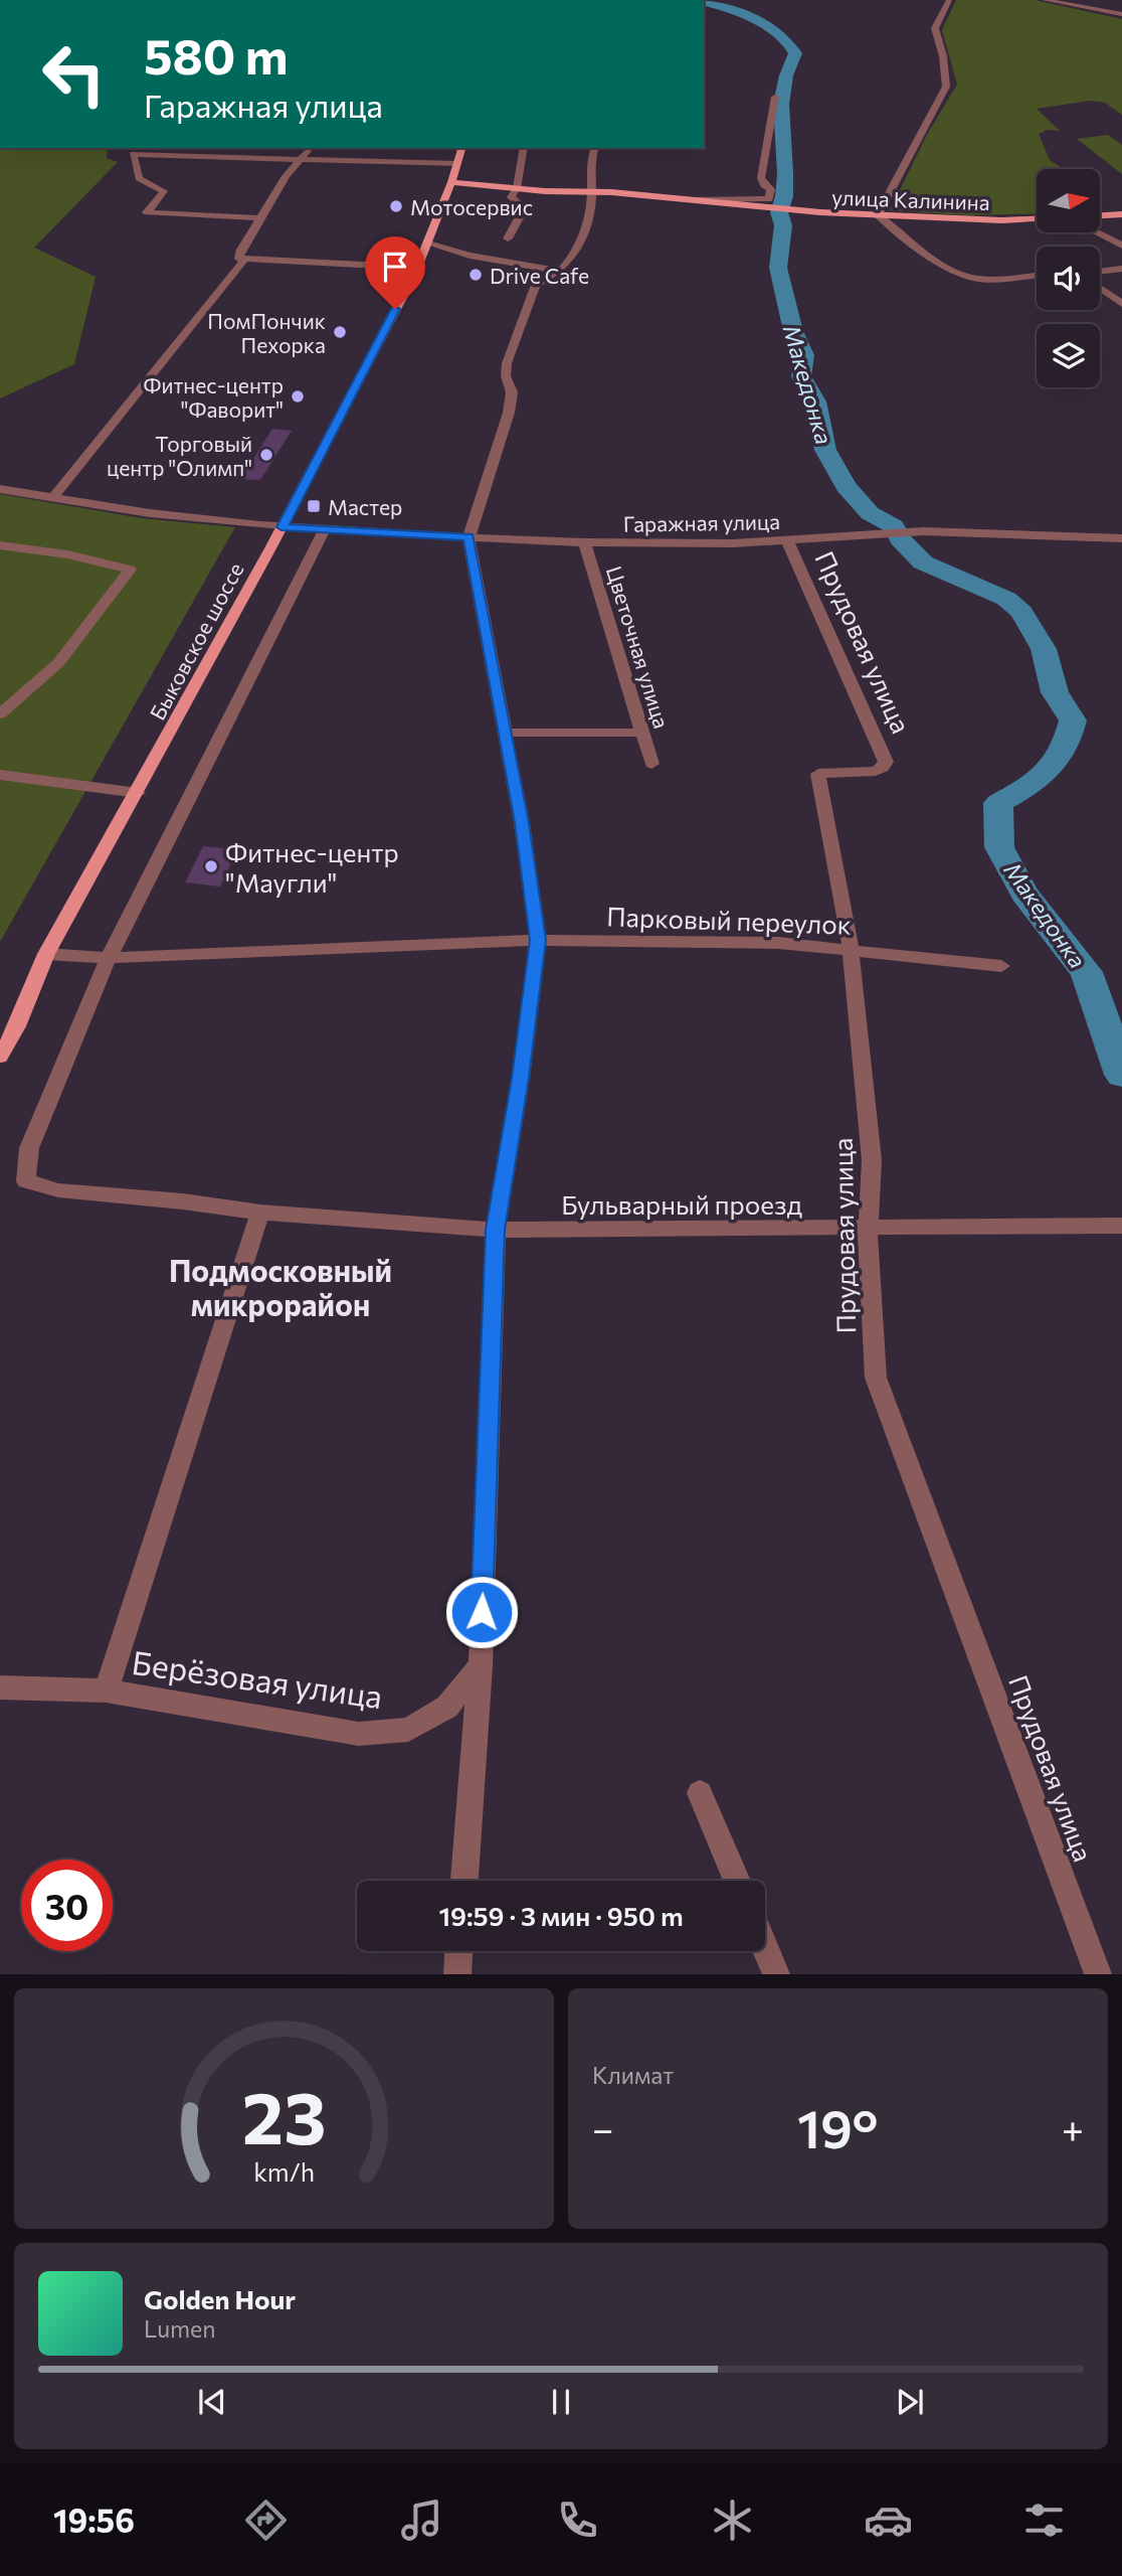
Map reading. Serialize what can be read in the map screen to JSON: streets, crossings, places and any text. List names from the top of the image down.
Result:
{
  "streets": {
    "main road": ["улица Калинина", "Быковское шоссе"],
    "street": [
      "Гаражная улица",
      "Прудовая улица",
      "Цветочная улица",
      "Парковый переулок",
      "Бульварный проезд",
      "Берёзовая улица"
    ]
  },
  "crossings": [
    ["улица Калинина", "Быковское шоссе"],
    ["Гаражная улица", "Быковское шоссе"],
    ["Гаражная улица", "Прудовая улица"],
    ["Гаражная улица", "Цветочная улица"],
    ["Быковское шоссе", "Парковый переулок"],
    ["Прудовая улица", "Парковый переулок"],
    ["Прудовая улица", "Бульварный проезд"],
    ["Парковый переулок", "Бульварный проезд"]
  ],
  "districts": ["Подмосковный микрорайон"],
  "water": ["Македонка"],
  "places": {
    "other": [
      "Мотосервис",
      "Drive Cafe",
      "ПомПончик Пехорка",
      "Фитнес-центр \"Фаворит\"",
      "Торговый центр \"Олимп\"",
      "Фитнес-центр \"Маугли\""
    ],
    "transit": ["Мастер"]
  },
  "north": "right",
  "page": {
    "turn": ["580 m", "Гаражная улица"],
    "limit": "30",
    "trip": "19:59 · 3 мин · 950 m",
    "tile": "Климат",
    "heat": ["−", "19°", "+"],
    "song": ["Golden Hour", "Lumen"],
    "tabs": "19:56",
    "gauge": ["23", "km/h"]
  }
}
